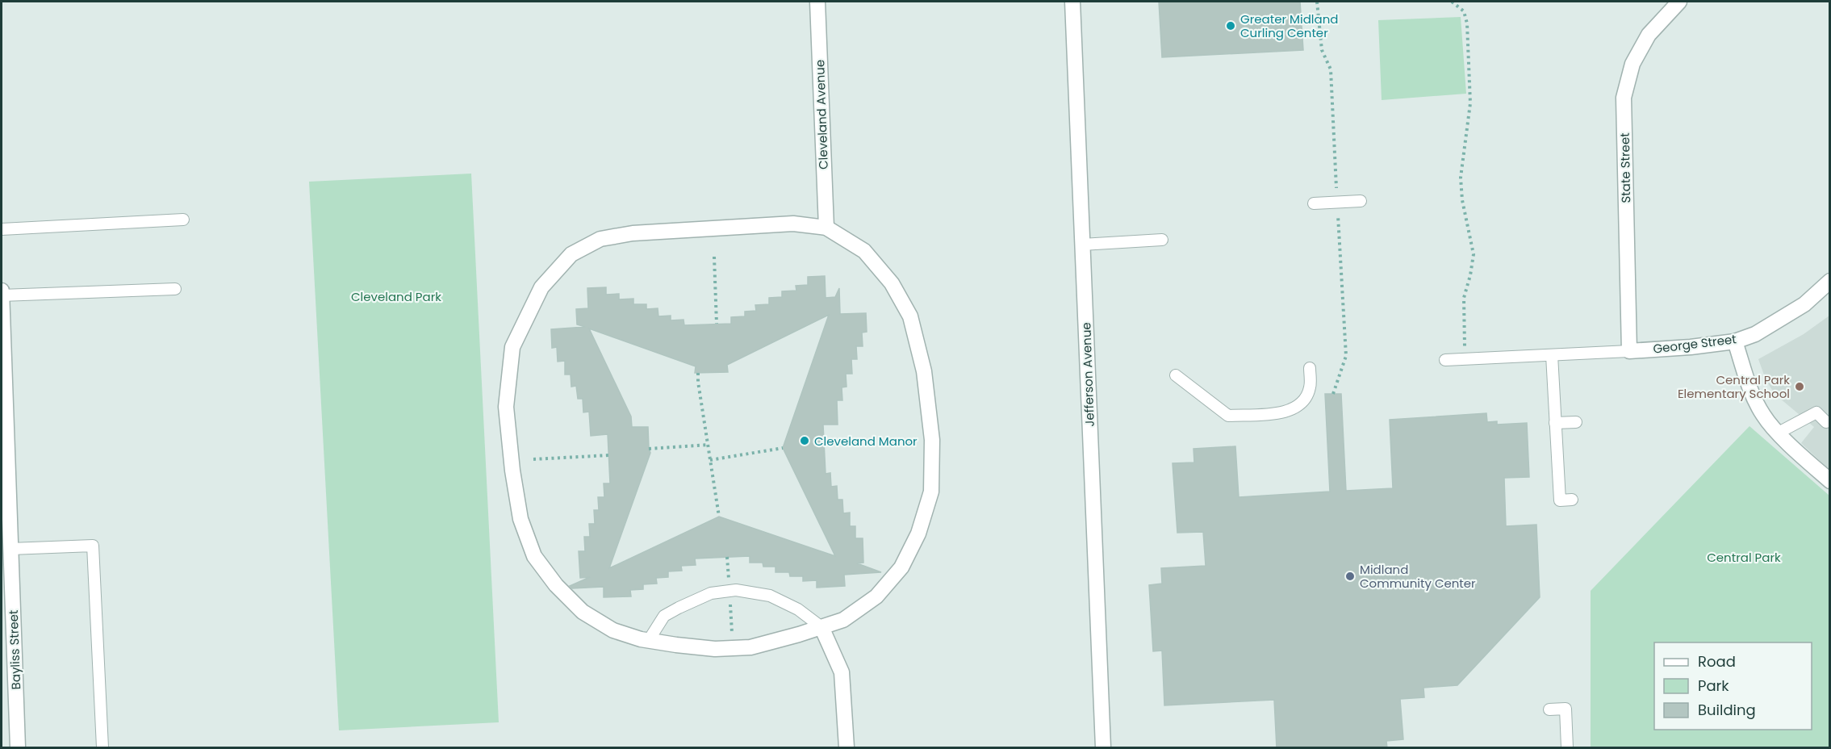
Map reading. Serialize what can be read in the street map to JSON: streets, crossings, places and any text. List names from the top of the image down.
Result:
{
  "streets": {
    "street": [
      "Cleveland Avenue",
      "State Street",
      "George Street",
      "Jefferson Avenue",
      "Bayliss Street"
    ]
  },
  "crossings": [
    ["State Street", "George Street"]
  ],
  "parks": ["Cleveland Park", "Central Park"],
  "places": [
    "Greater Midland Curling Center",
    "Central Park Elementary School",
    "Cleveland Manor",
    "Midland Community Center"
  ],
  "legend": ["Road", "Park", "Building"]
}
